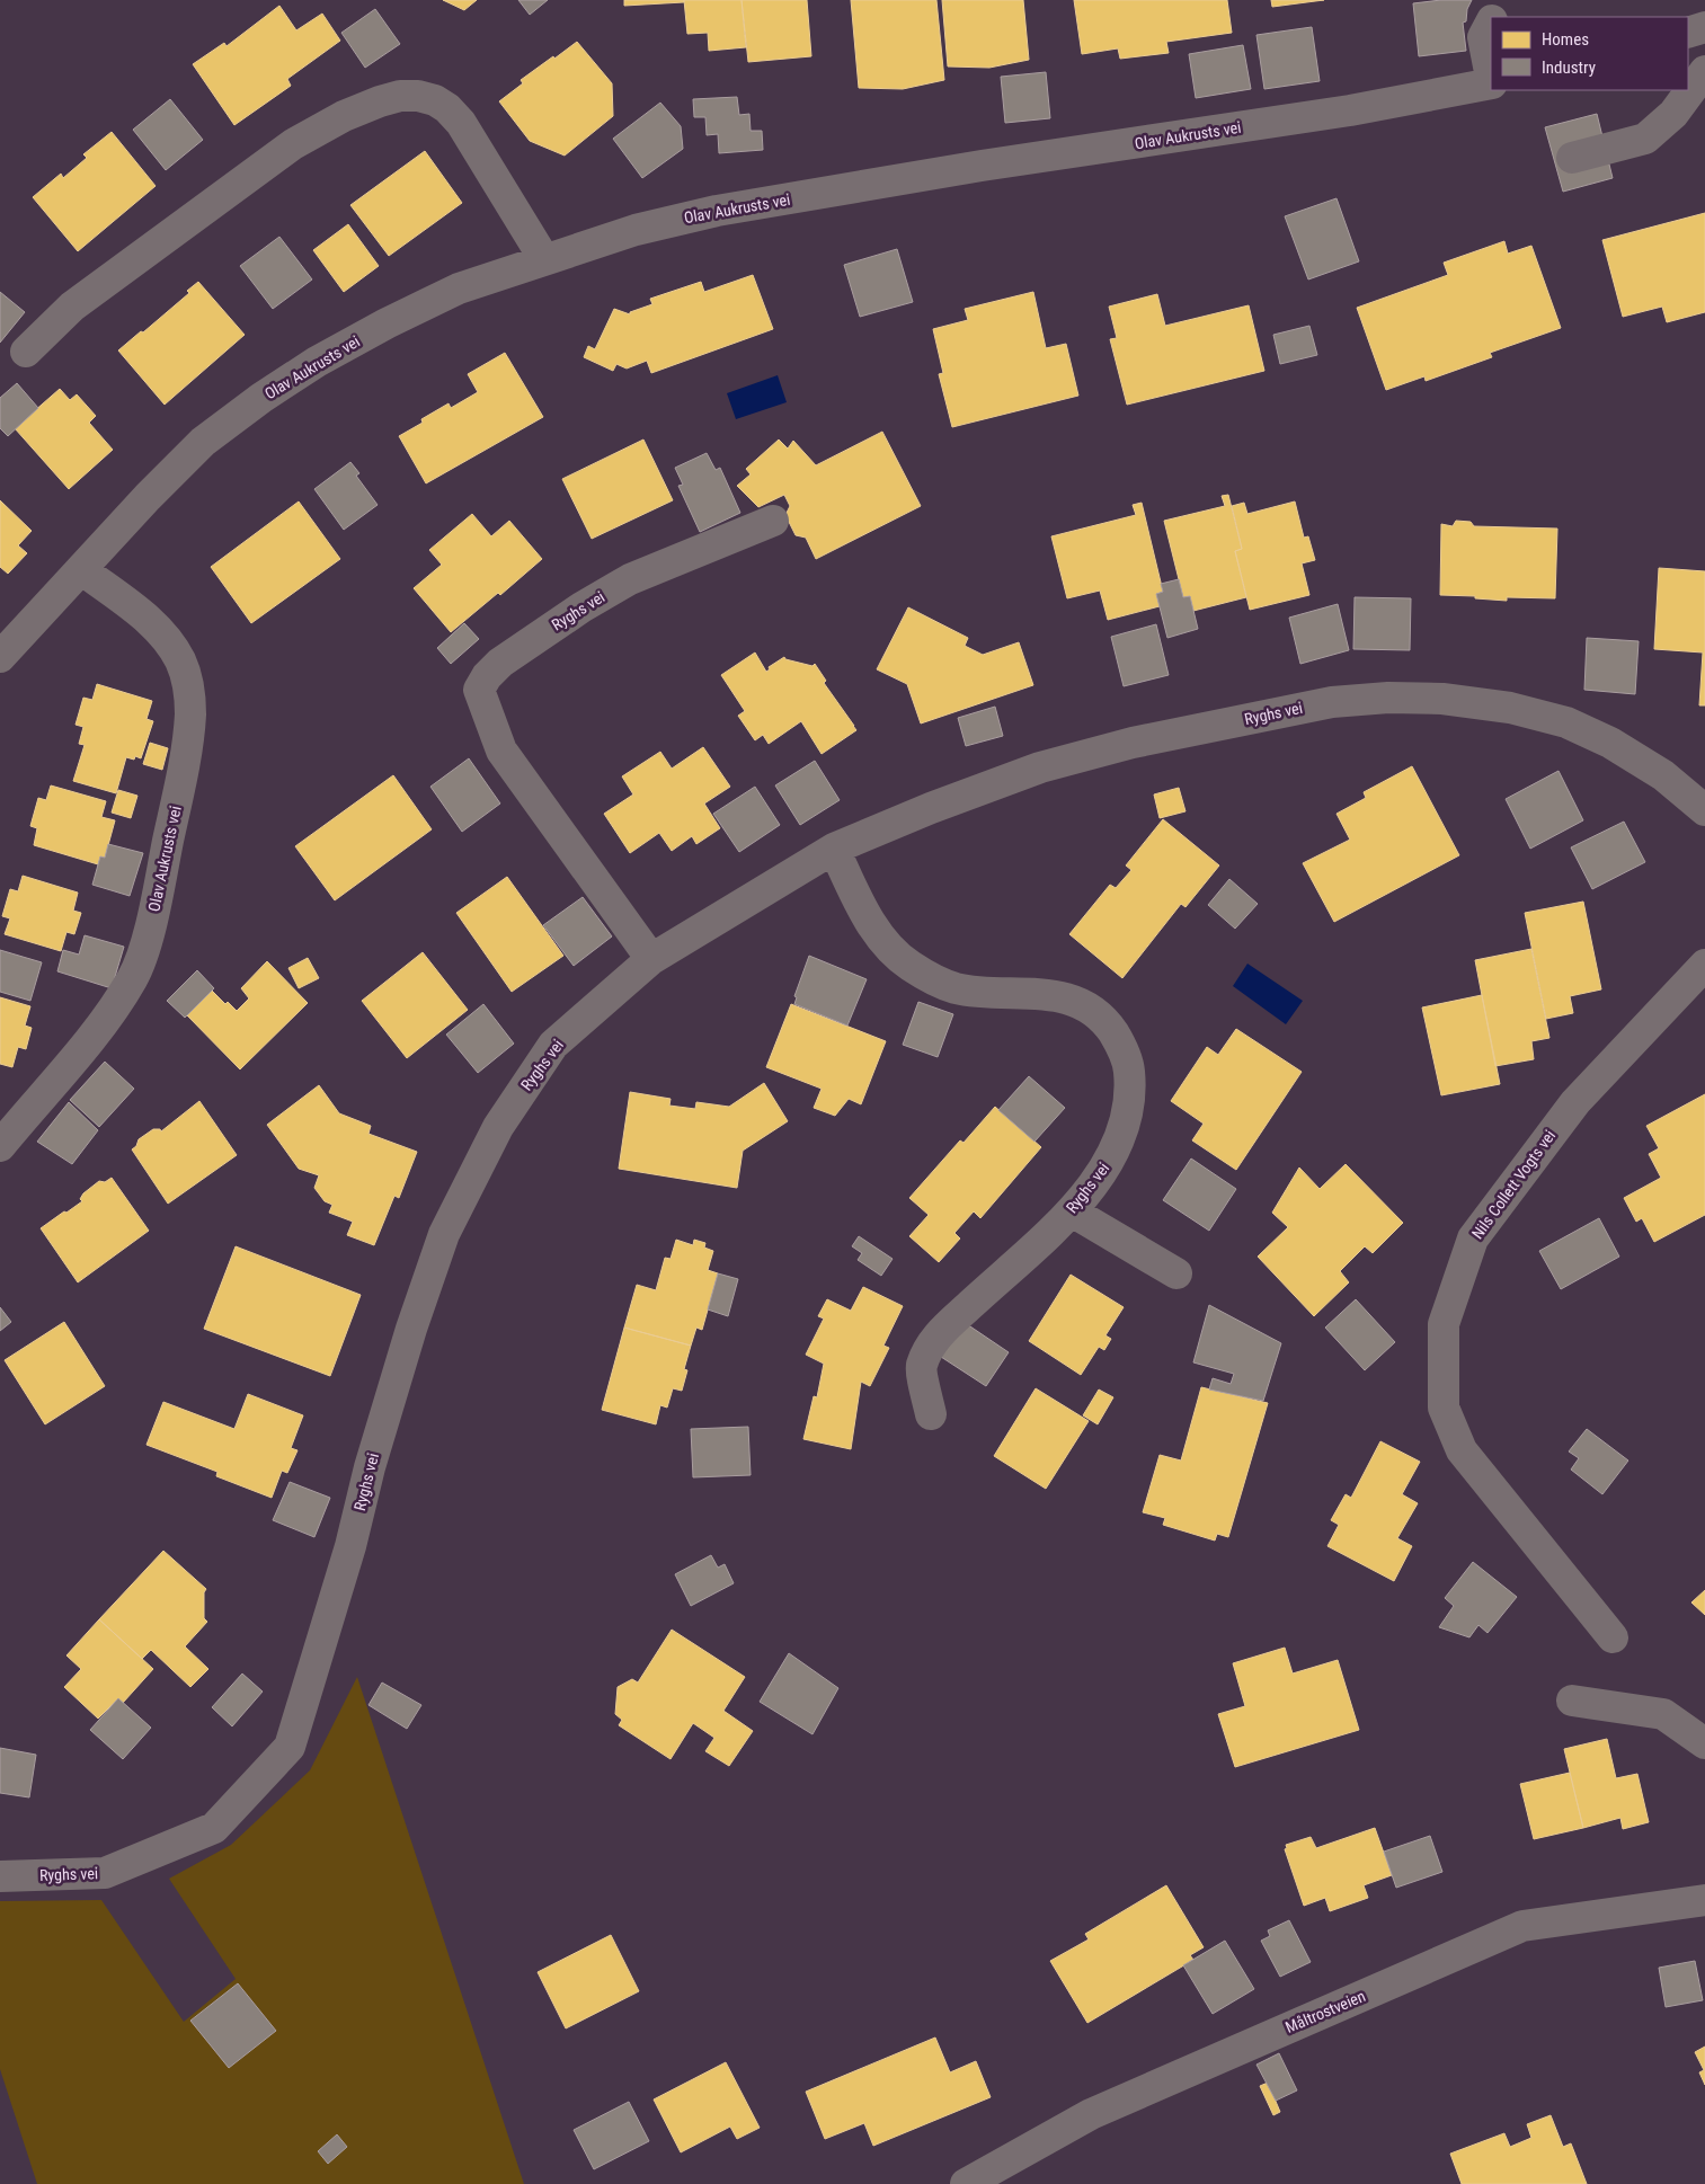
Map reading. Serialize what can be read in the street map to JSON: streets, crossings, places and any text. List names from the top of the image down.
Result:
{
  "streets": {
    "street": [
      "Olav Aukrusts vei",
      "Ryghs vei",
      "Nils Collett Vogts vei",
      "Måltrostveien"
    ]
  },
  "legend": ["Homes", "Industry"]
}
